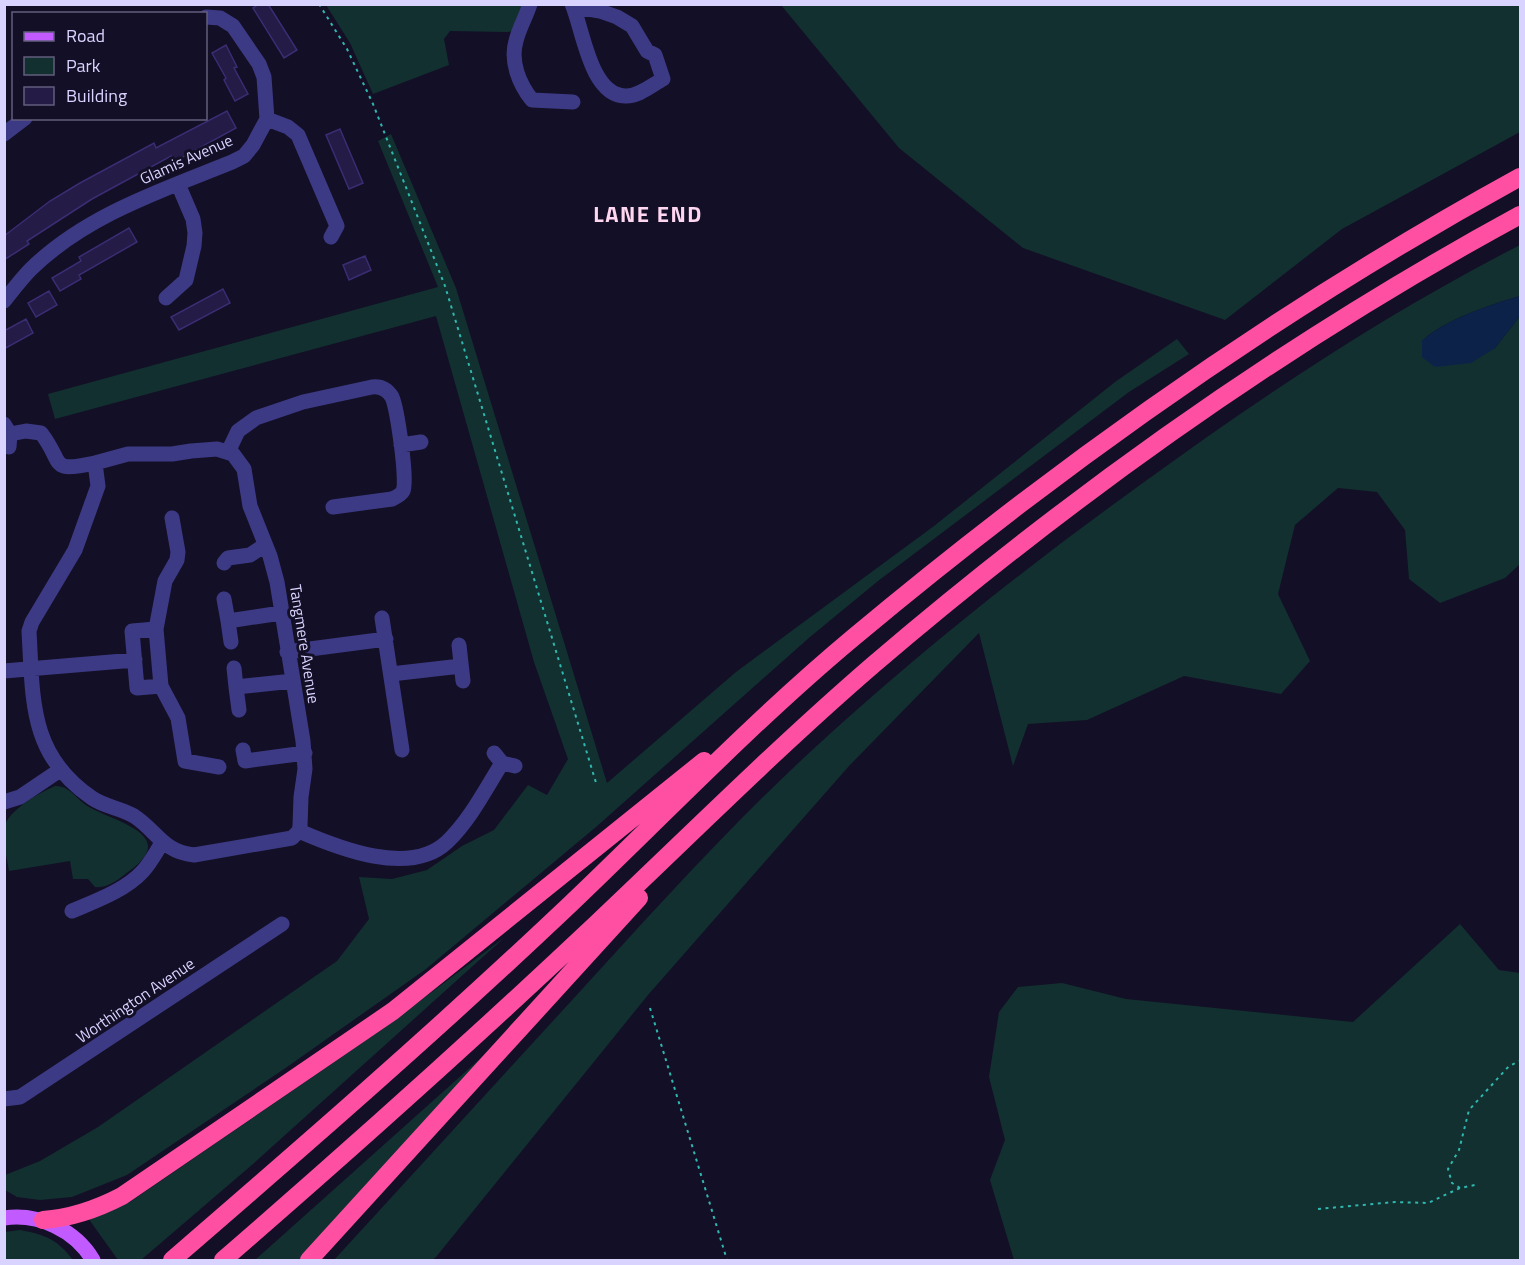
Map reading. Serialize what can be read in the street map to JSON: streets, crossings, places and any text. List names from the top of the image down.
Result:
{
  "streets": {
    "street": ["Glamis Avenue", "Tangmere Avenue", "Worthington Avenue"]
  },
  "districts": ["LANE END"],
  "legend": ["Road", "Park", "Building"]
}
